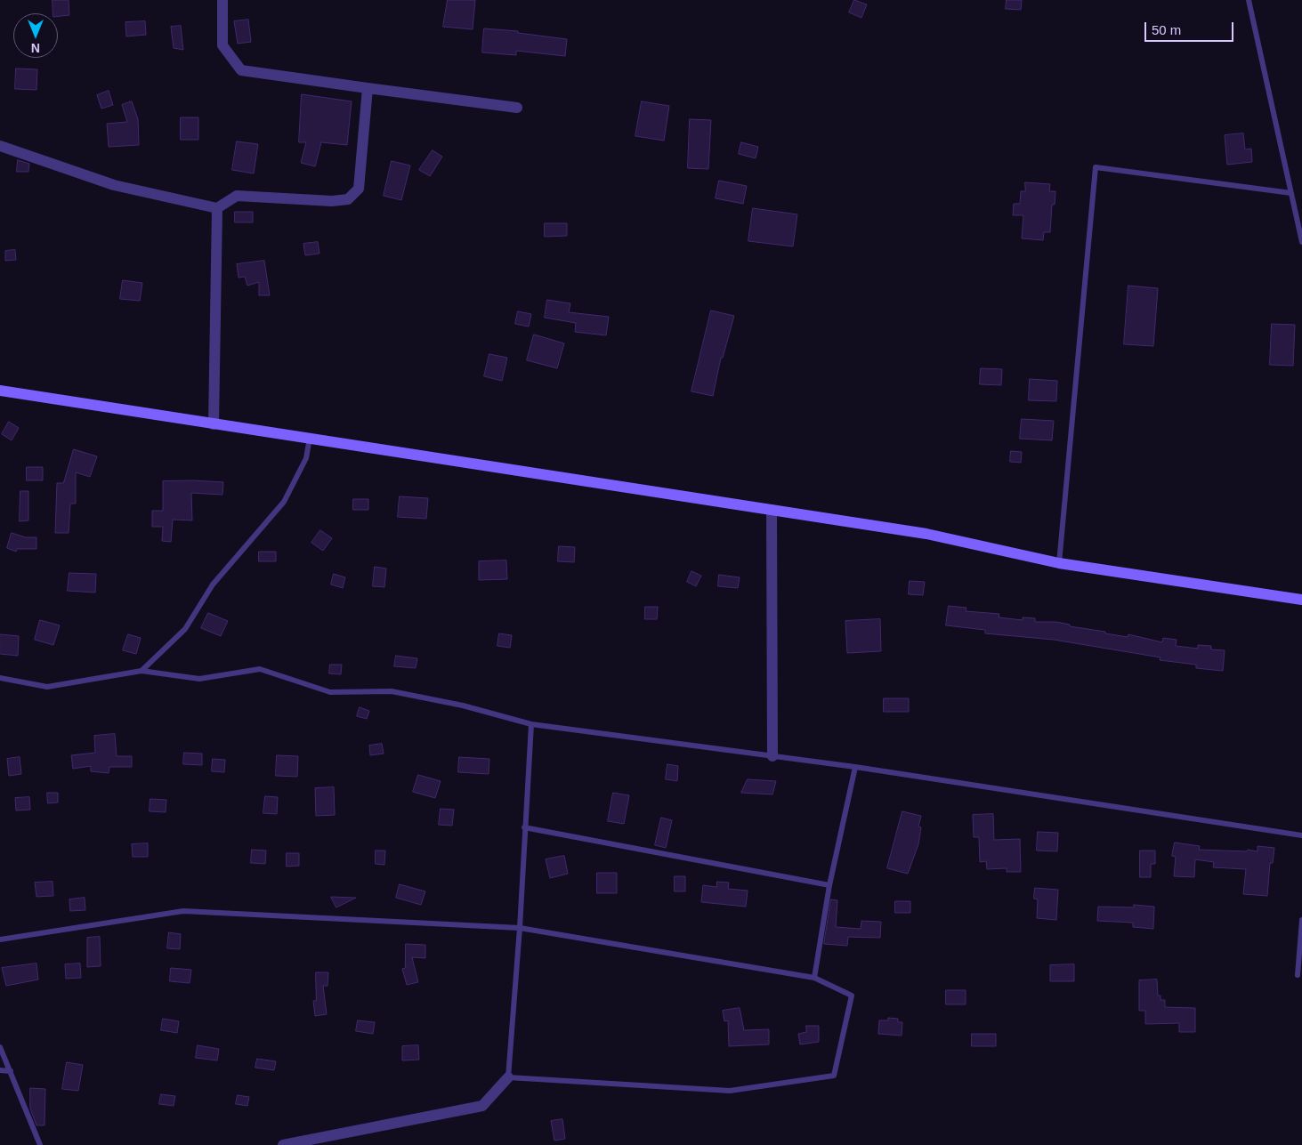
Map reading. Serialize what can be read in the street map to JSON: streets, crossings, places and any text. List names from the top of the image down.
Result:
{
  "scale_bar": "50 m",
  "north": "bottom"
}
